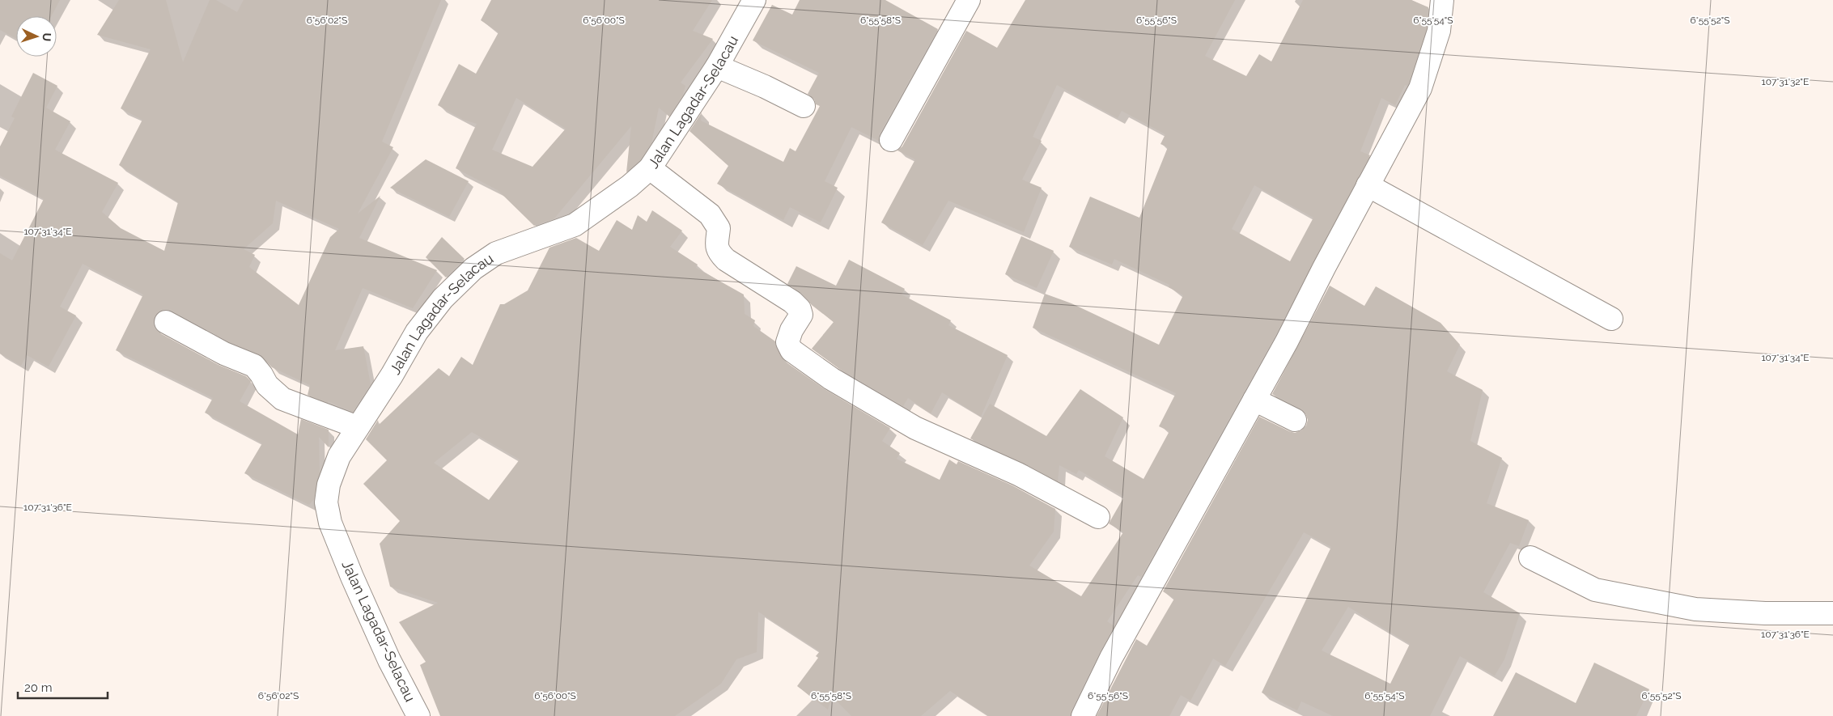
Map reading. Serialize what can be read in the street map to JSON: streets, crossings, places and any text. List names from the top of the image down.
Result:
{
  "streets": {
    "street": ["Jalan Lagadar-Selacau"]
  },
  "scale_bar": "20 m",
  "north": "right",
  "coordinates": [
    "6°56'02\"S",
    "6°56'00\"S",
    "6°55'58\"S",
    "6°55'56\"S",
    "6°55'54\"S",
    "6°55'52\"S",
    "107°31'32\"E",
    "107°31'34\"E",
    "107°31'36\"E"
  ]
}
